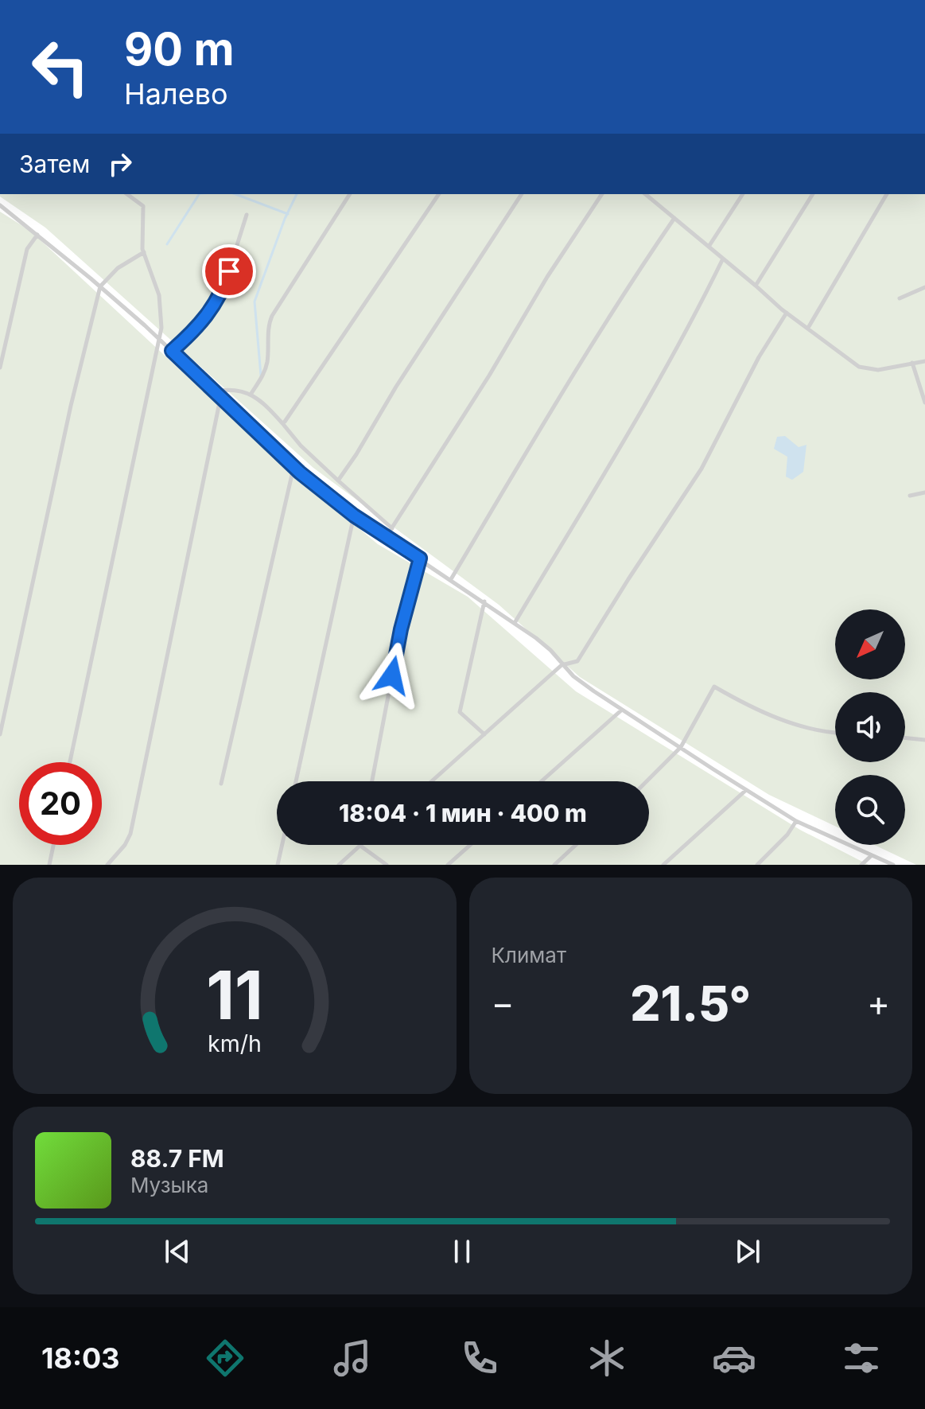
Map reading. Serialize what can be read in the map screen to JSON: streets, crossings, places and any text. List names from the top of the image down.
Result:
{
  "north": "bottom left",
  "page": {
    "turn": ["90 m", "Налево"],
    "then": "Затем",
    "limit": "20",
    "trip": "18:04 · 1 мин · 400 m",
    "tile": "Климат",
    "heat": ["−", "21.5°", "+"],
    "song": ["88.7 FM", "Музыка"],
    "tabs": "18:03",
    "gauge": ["11", "km/h"]
  }
}
